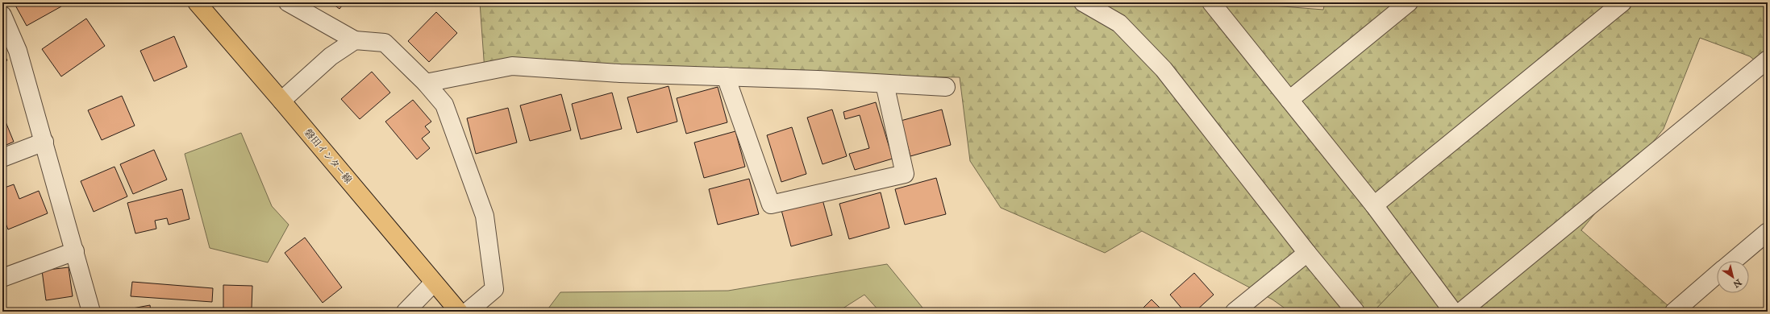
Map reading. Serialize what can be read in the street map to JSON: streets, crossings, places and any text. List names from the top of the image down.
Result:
{
  "streets": {
    "main road": ["磐田インター線"]
  },
  "north": "bottom right"
}
